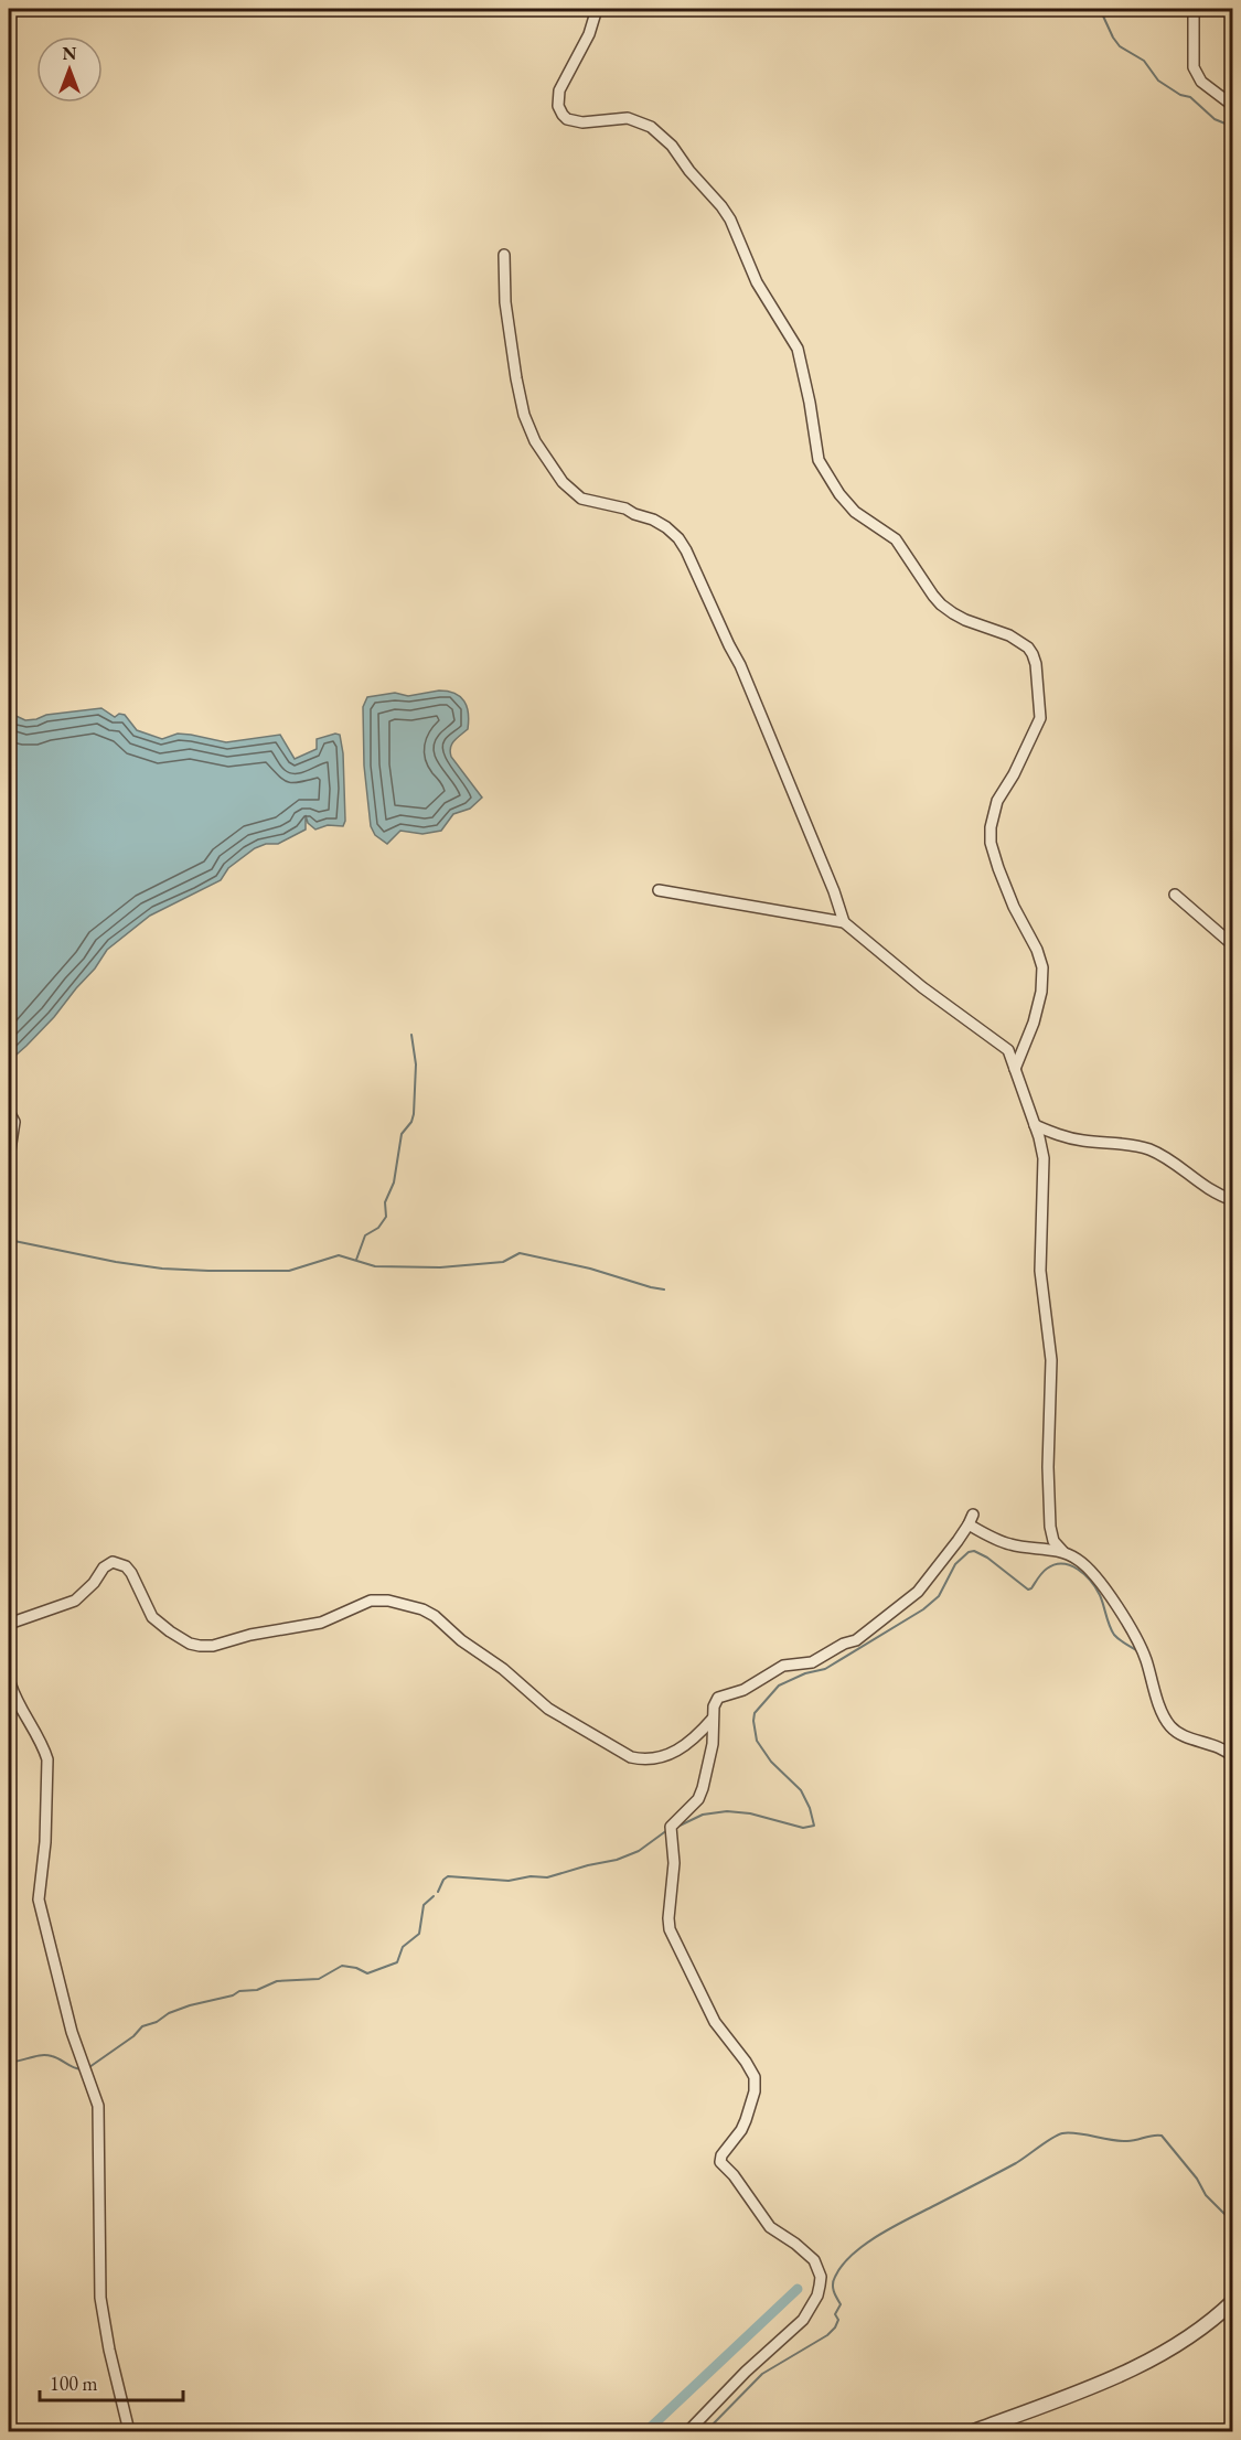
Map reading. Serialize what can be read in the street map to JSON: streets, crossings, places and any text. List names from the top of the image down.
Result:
{
  "scale_bar": "100 m",
  "north": "top"
}
